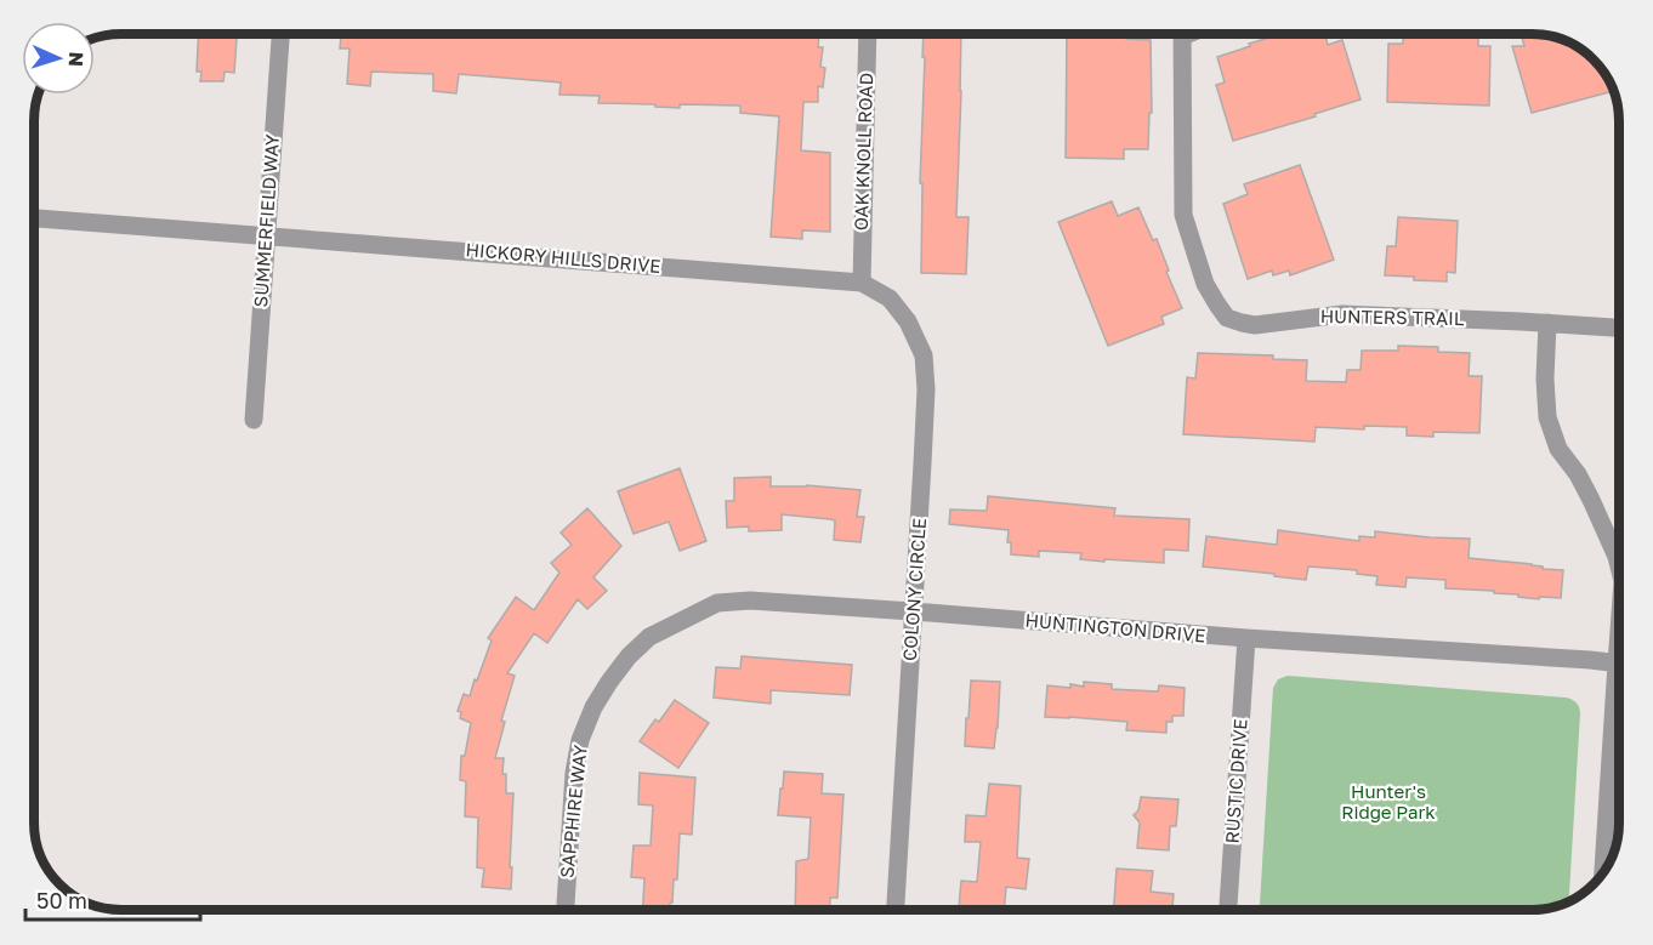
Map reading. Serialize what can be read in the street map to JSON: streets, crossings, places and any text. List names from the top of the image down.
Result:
{
  "streets": {
    "street": [
      "OAK KNOLL ROAD",
      "SUMMERFIELD WAY",
      "HICKORY HILLS DRIVE",
      "HUNTERS TRAIL",
      "COLONY CIRCLE",
      "HUNTINGTON DRIVE",
      "RUSTIC DRIVE",
      "SAPPHIRE WAY"
    ]
  },
  "crossings": [
    ["OAK KNOLL ROAD", "HICKORY HILLS DRIVE"],
    ["OAK KNOLL ROAD", "COLONY CIRCLE"],
    ["SUMMERFIELD WAY", "HICKORY HILLS DRIVE"],
    ["HICKORY HILLS DRIVE", "COLONY CIRCLE"],
    ["COLONY CIRCLE", "HUNTINGTON DRIVE"],
    ["HUNTINGTON DRIVE", "RUSTIC DRIVE"],
    ["HUNTINGTON DRIVE", "SAPPHIRE WAY"]
  ],
  "parks": ["Hunter's Ridge Park"],
  "scale_bar": "50 m",
  "north": "right"
}
